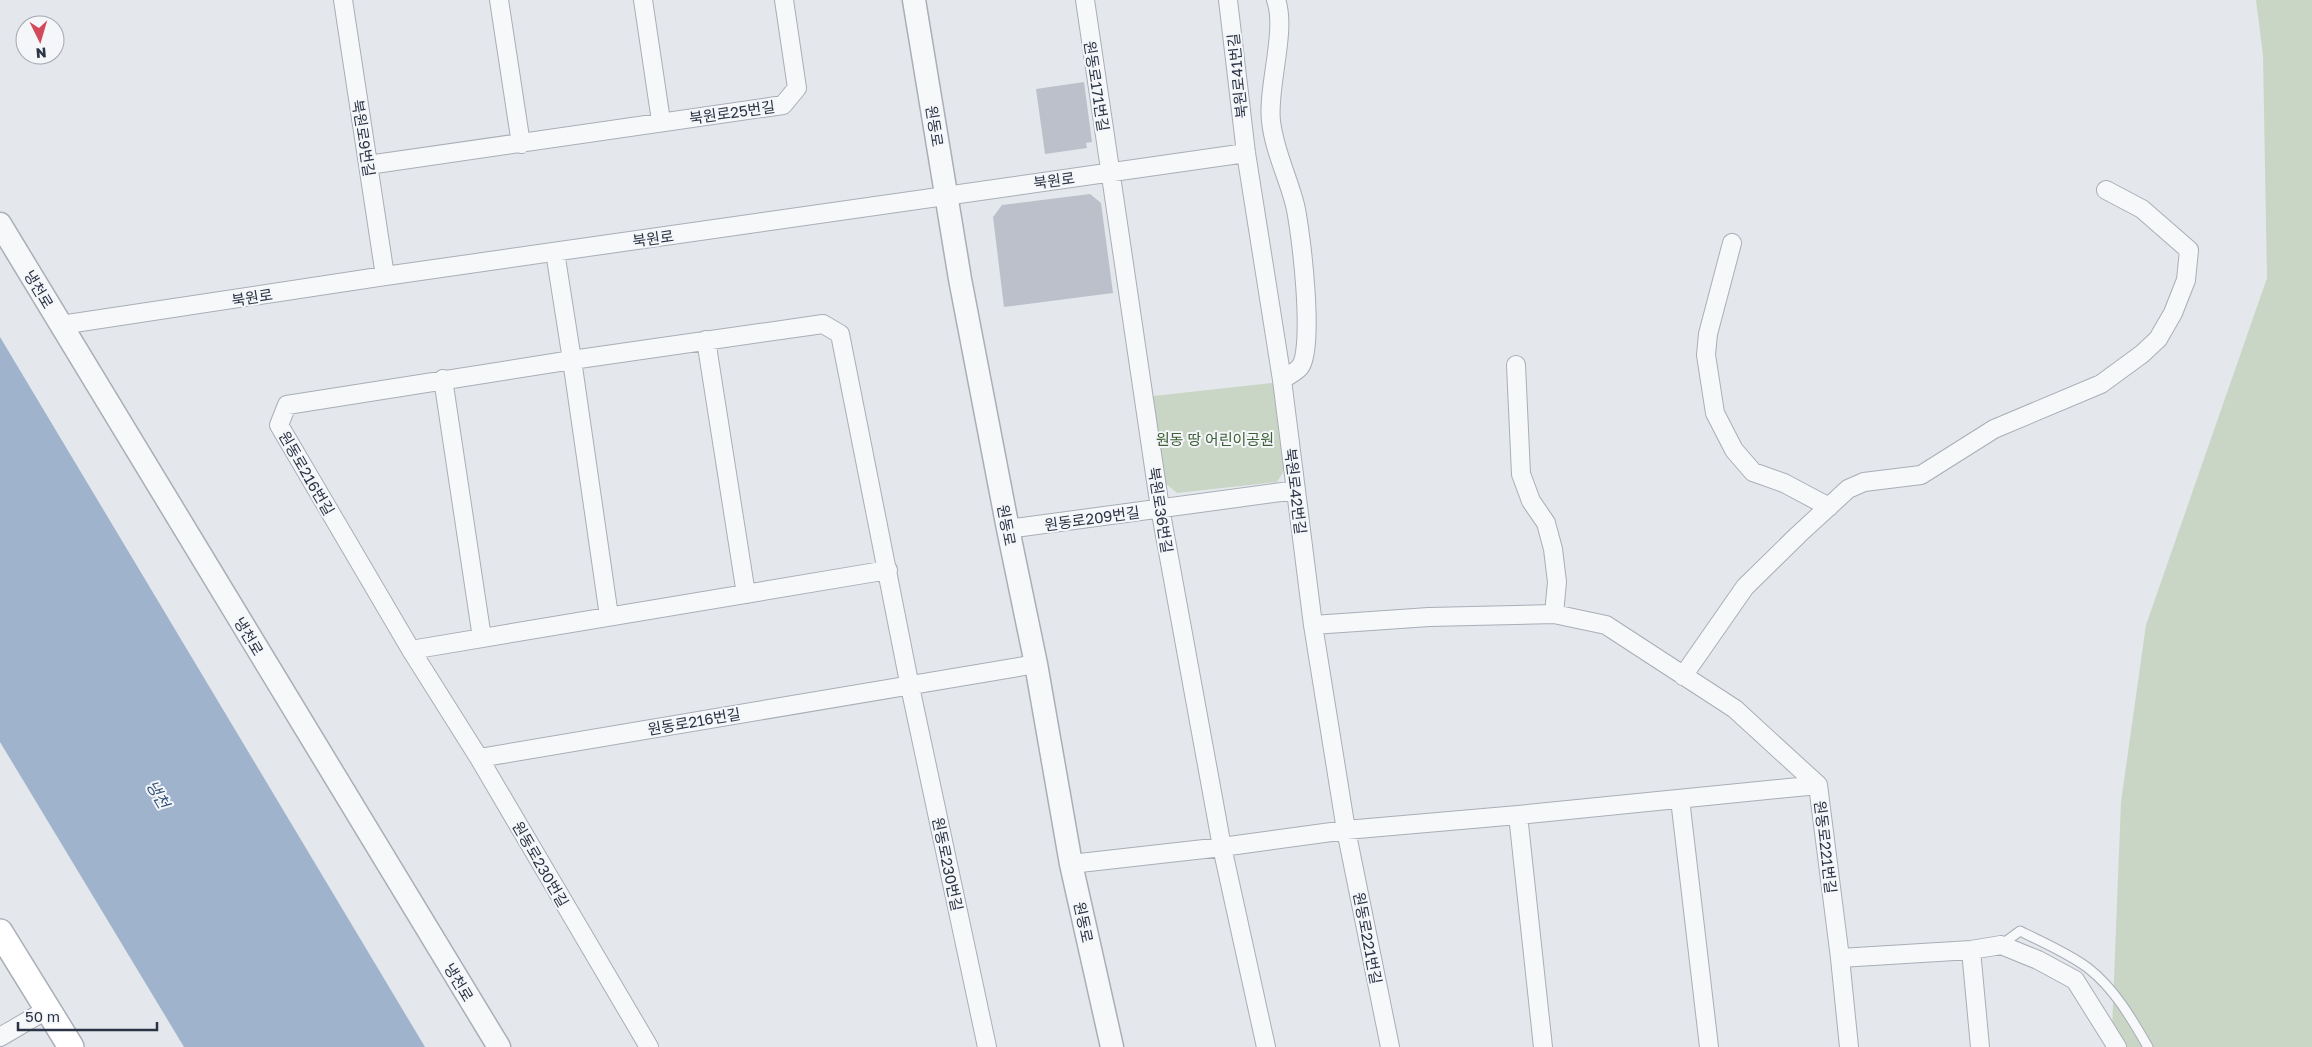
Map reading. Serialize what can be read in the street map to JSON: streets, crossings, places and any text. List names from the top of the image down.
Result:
{
  "streets": {
    "street": [
      "북원로41번길",
      "원동로171번길",
      "북원로25번길",
      "원동로",
      "북원로9번길",
      "북원로",
      "냉천로",
      "원동로216번길",
      "북원로42번길",
      "북원로36번길",
      "원동로209번길",
      "원동로221번길",
      "원동로230번길"
    ]
  },
  "crossings": [
    ["북원로41번길", "북원로"],
    ["북원로41번길", "북원로42번길"],
    ["원동로171번길", "북원로"],
    ["원동로171번길", "북원로36번길"],
    ["북원로25번길", "북원로9번길"],
    ["원동로", "북원로"],
    ["원동로", "원동로216번길"],
    ["원동로", "원동로209번길"],
    ["원동로", "원동로221번길"],
    ["북원로9번길", "북원로"],
    ["북원로", "냉천로"],
    ["북원로", "북원로42번길"],
    ["북원로", "북원로36번길"],
    ["원동로216번길", "원동로230번길"],
    ["북원로42번길", "원동로209번길"],
    ["북원로42번길", "원동로221번길"],
    ["북원로36번길", "원동로209번길"],
    ["북원로36번길", "원동로221번길"]
  ],
  "water": ["냉천"],
  "parks": ["원동 땅 어린이공원"],
  "scale_bar": "50 m",
  "north": "bottom"
}
